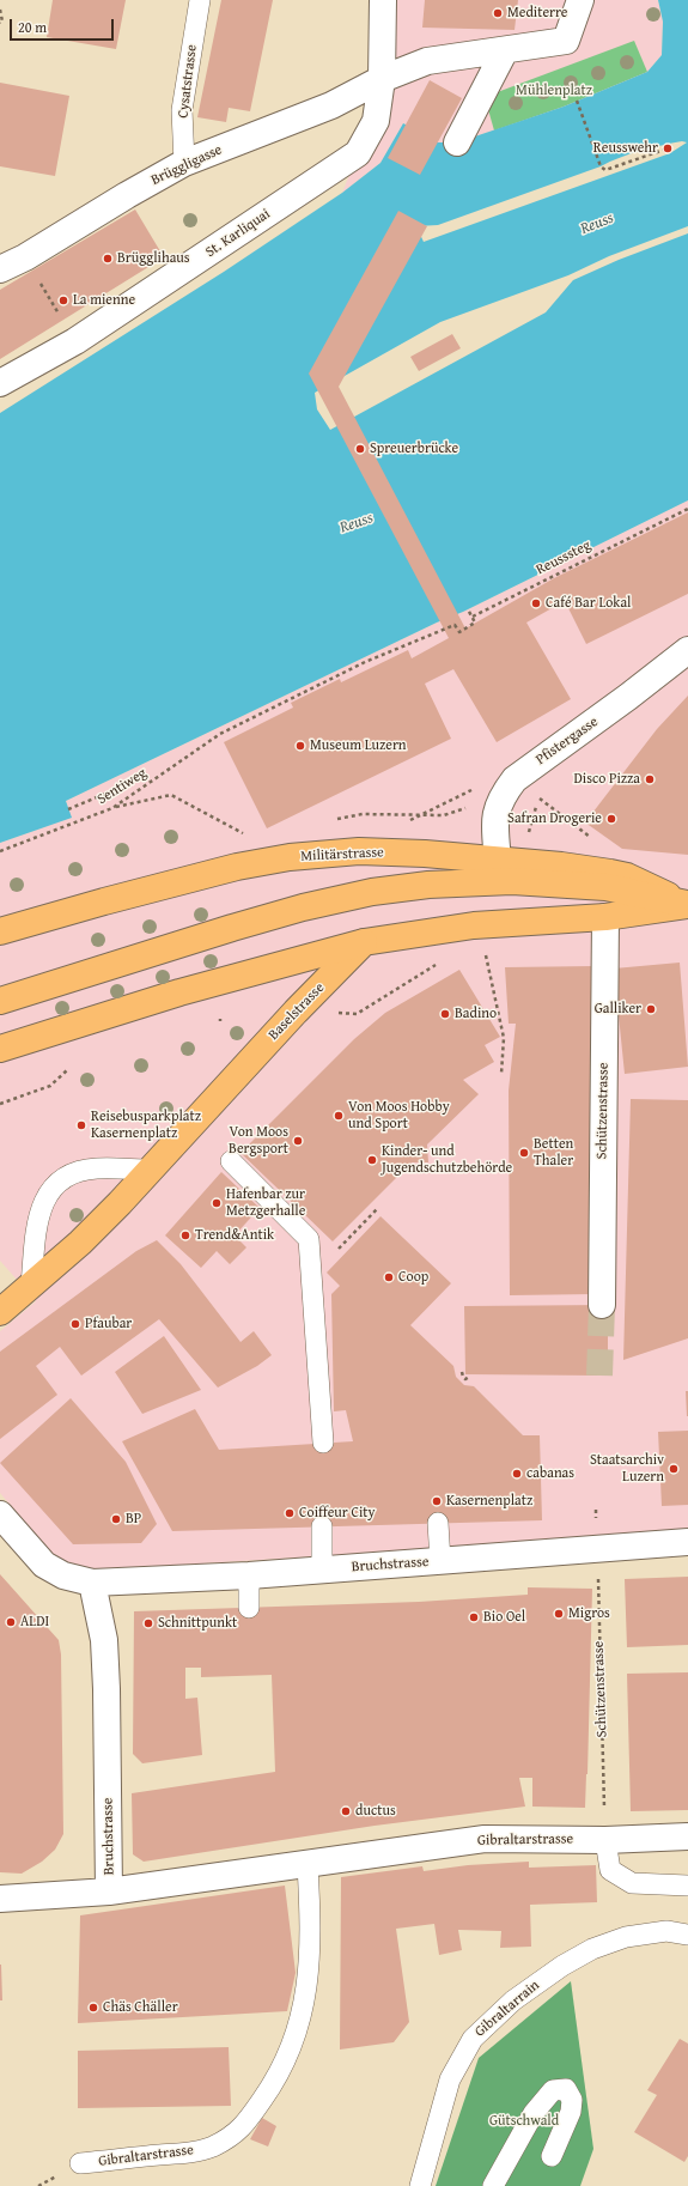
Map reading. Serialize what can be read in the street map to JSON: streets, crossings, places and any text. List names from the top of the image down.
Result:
{
  "streets": {
    "main road": ["Militärstrasse", "Baselstrasse"],
    "street": [
      "Brüggligasse",
      "St. Karliquai",
      "Pfistergasse",
      "Schützenstrasse",
      "Bruchstrasse",
      "Gibraltarstrasse"
    ],
    "lane": ["Cysatstrasse", "Gibraltarrain"],
    "path": ["Reusssteg", "Sentiweg"]
  },
  "crossings": [
    ["Cysatstrasse", "Brüggligasse"],
    ["Brüggligasse", "St. Karliquai"],
    ["Reusssteg", "Sentiweg"],
    ["Pfistergasse", "Militärstrasse"],
    ["Schützenstrasse", "Bruchstrasse"],
    ["Schützenstrasse", "Gibraltarstrasse"],
    ["Bruchstrasse", "Gibraltarstrasse"]
  ],
  "water": ["Reuss"],
  "parks": ["Mühlenplatz", "Gütschwald"],
  "places": [
    "Mediterre",
    "Reusswehr",
    "Brügglihaus",
    "La mienne",
    "Spreuerbrücke",
    "Café Bar Lokal",
    "Museum Luzern",
    "Disco Pizza",
    "Safran Drogerie",
    "Galliker",
    "Badino",
    "Von Moos Hobby und Sport",
    "Reisebusparkplatz Kasernenplatz",
    "Von Moos Bergsport",
    "Betten Thaler",
    "Kinder- und Jugendschutzbehörde",
    "Hafenbar zur Metzgerhalle",
    "Trend&Antik",
    "Coop",
    "Pfaubar",
    "Staatsarchiv Luzern",
    "cabanas",
    "Kasernenplatz",
    "Coiffeur City",
    "BP",
    "Migros",
    "Bio Oel",
    "ALDI",
    "Schnittpunkt",
    "ductus",
    "Chäs Chäller"
  ],
  "scale_bar": "20 m"
}
